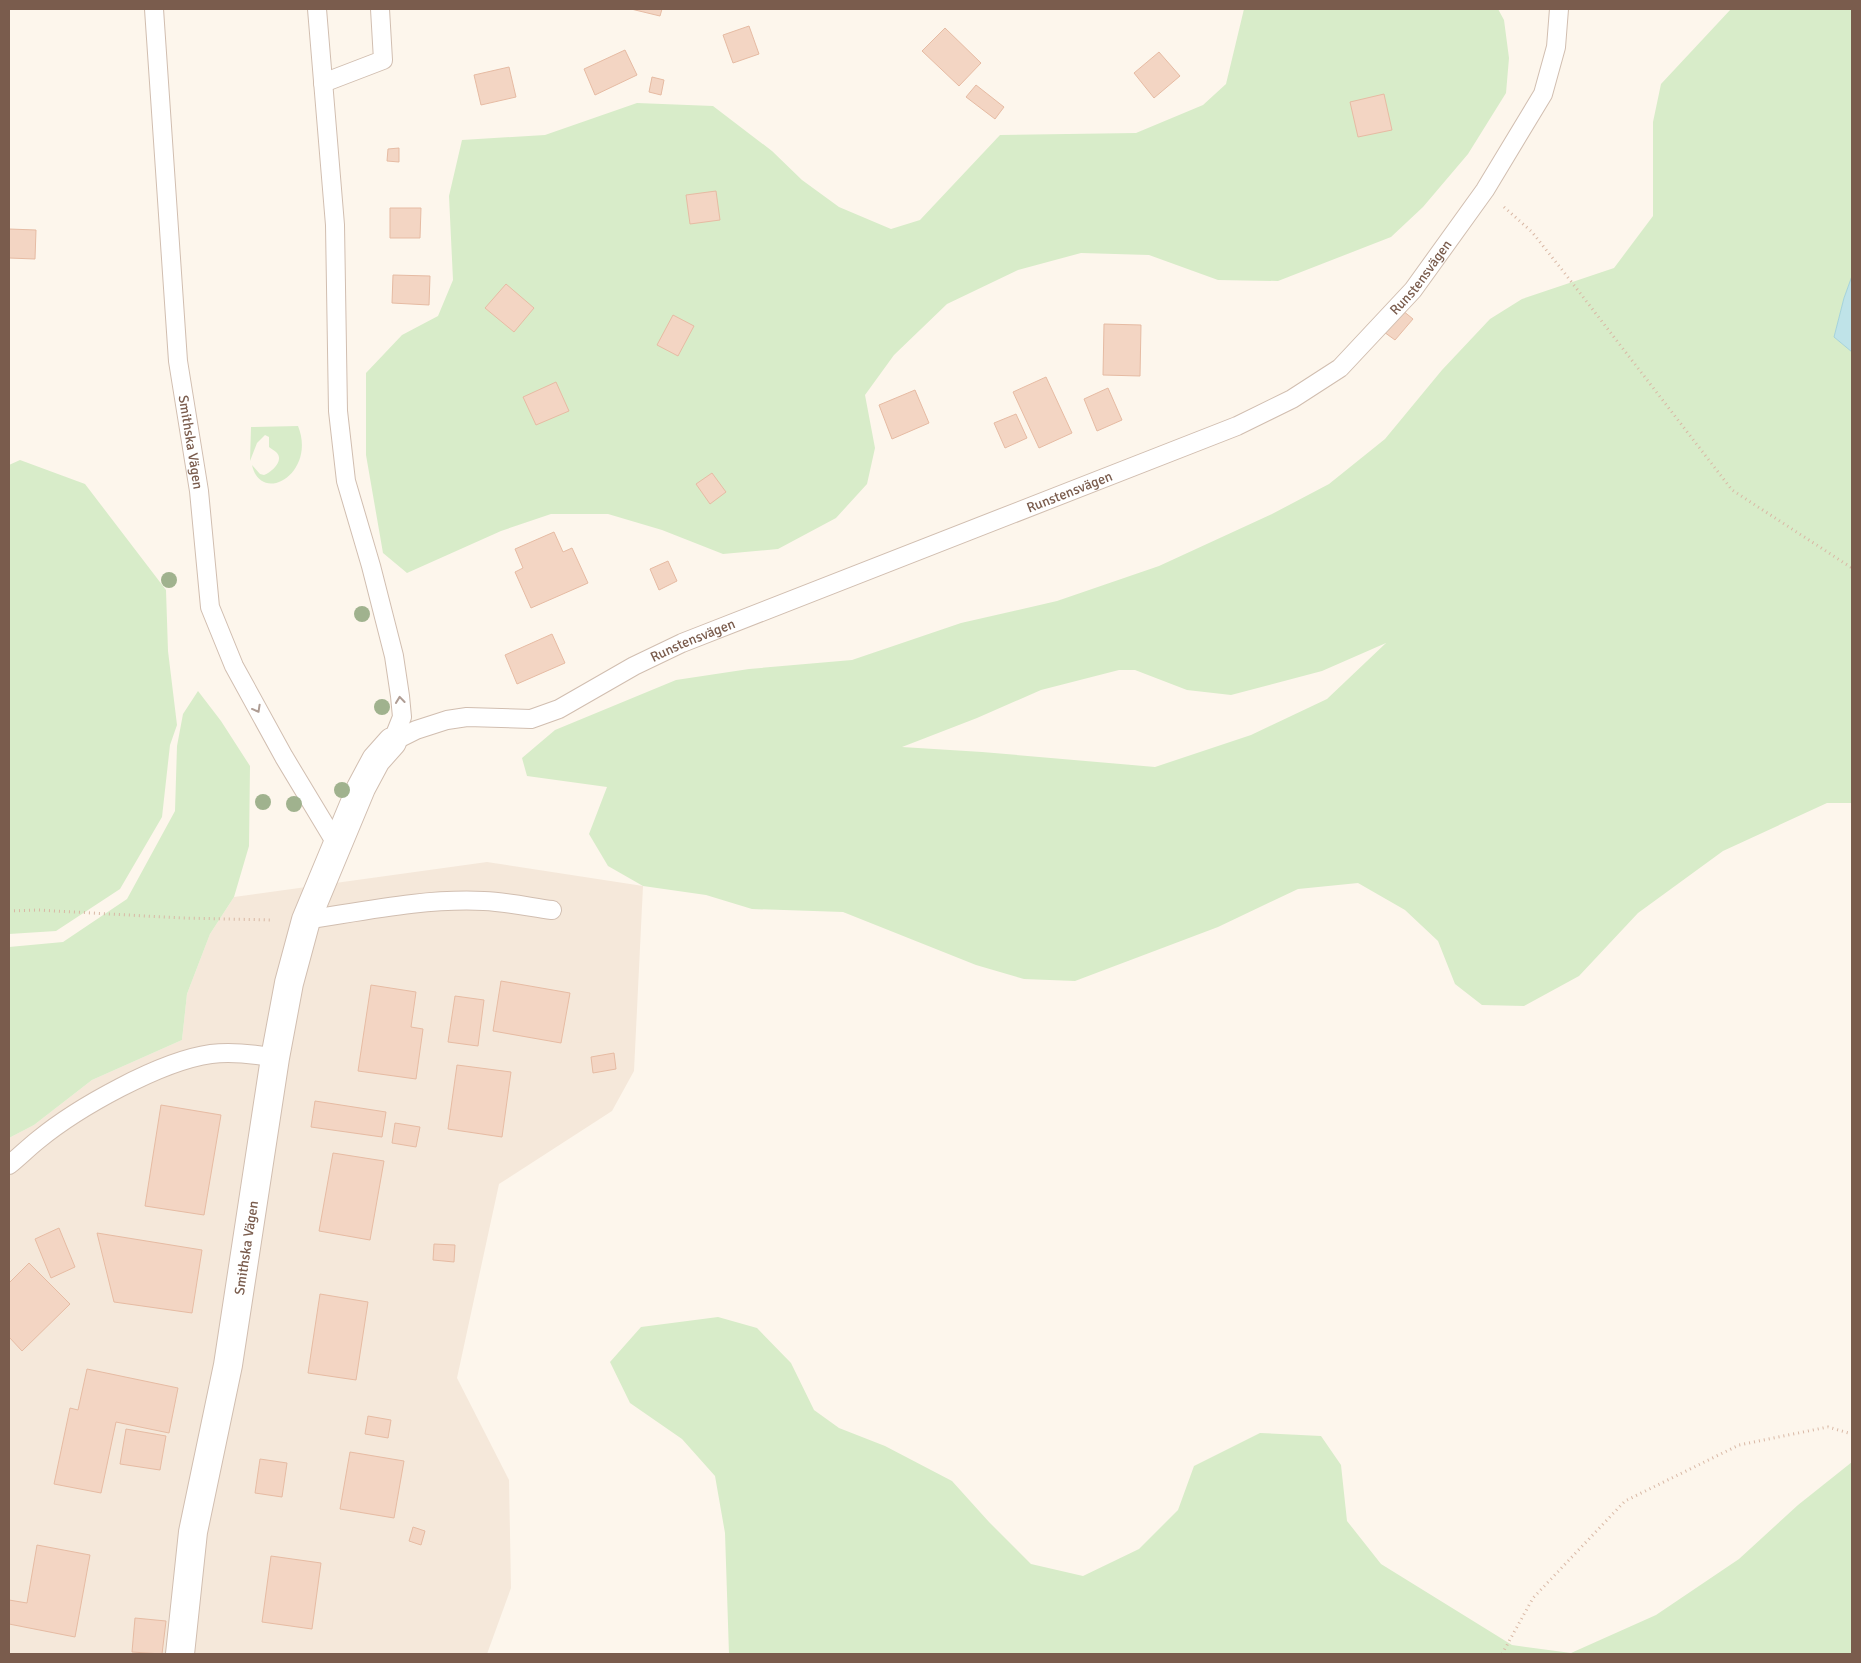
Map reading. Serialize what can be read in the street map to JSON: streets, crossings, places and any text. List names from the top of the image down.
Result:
{
  "streets": {
    "street": ["Smithska Vägen"],
    "lane": ["Runstensvägen"]
  },
  "crossings": [
    ["Runstensvägen", "Smithska Vägen"]
  ]
}
